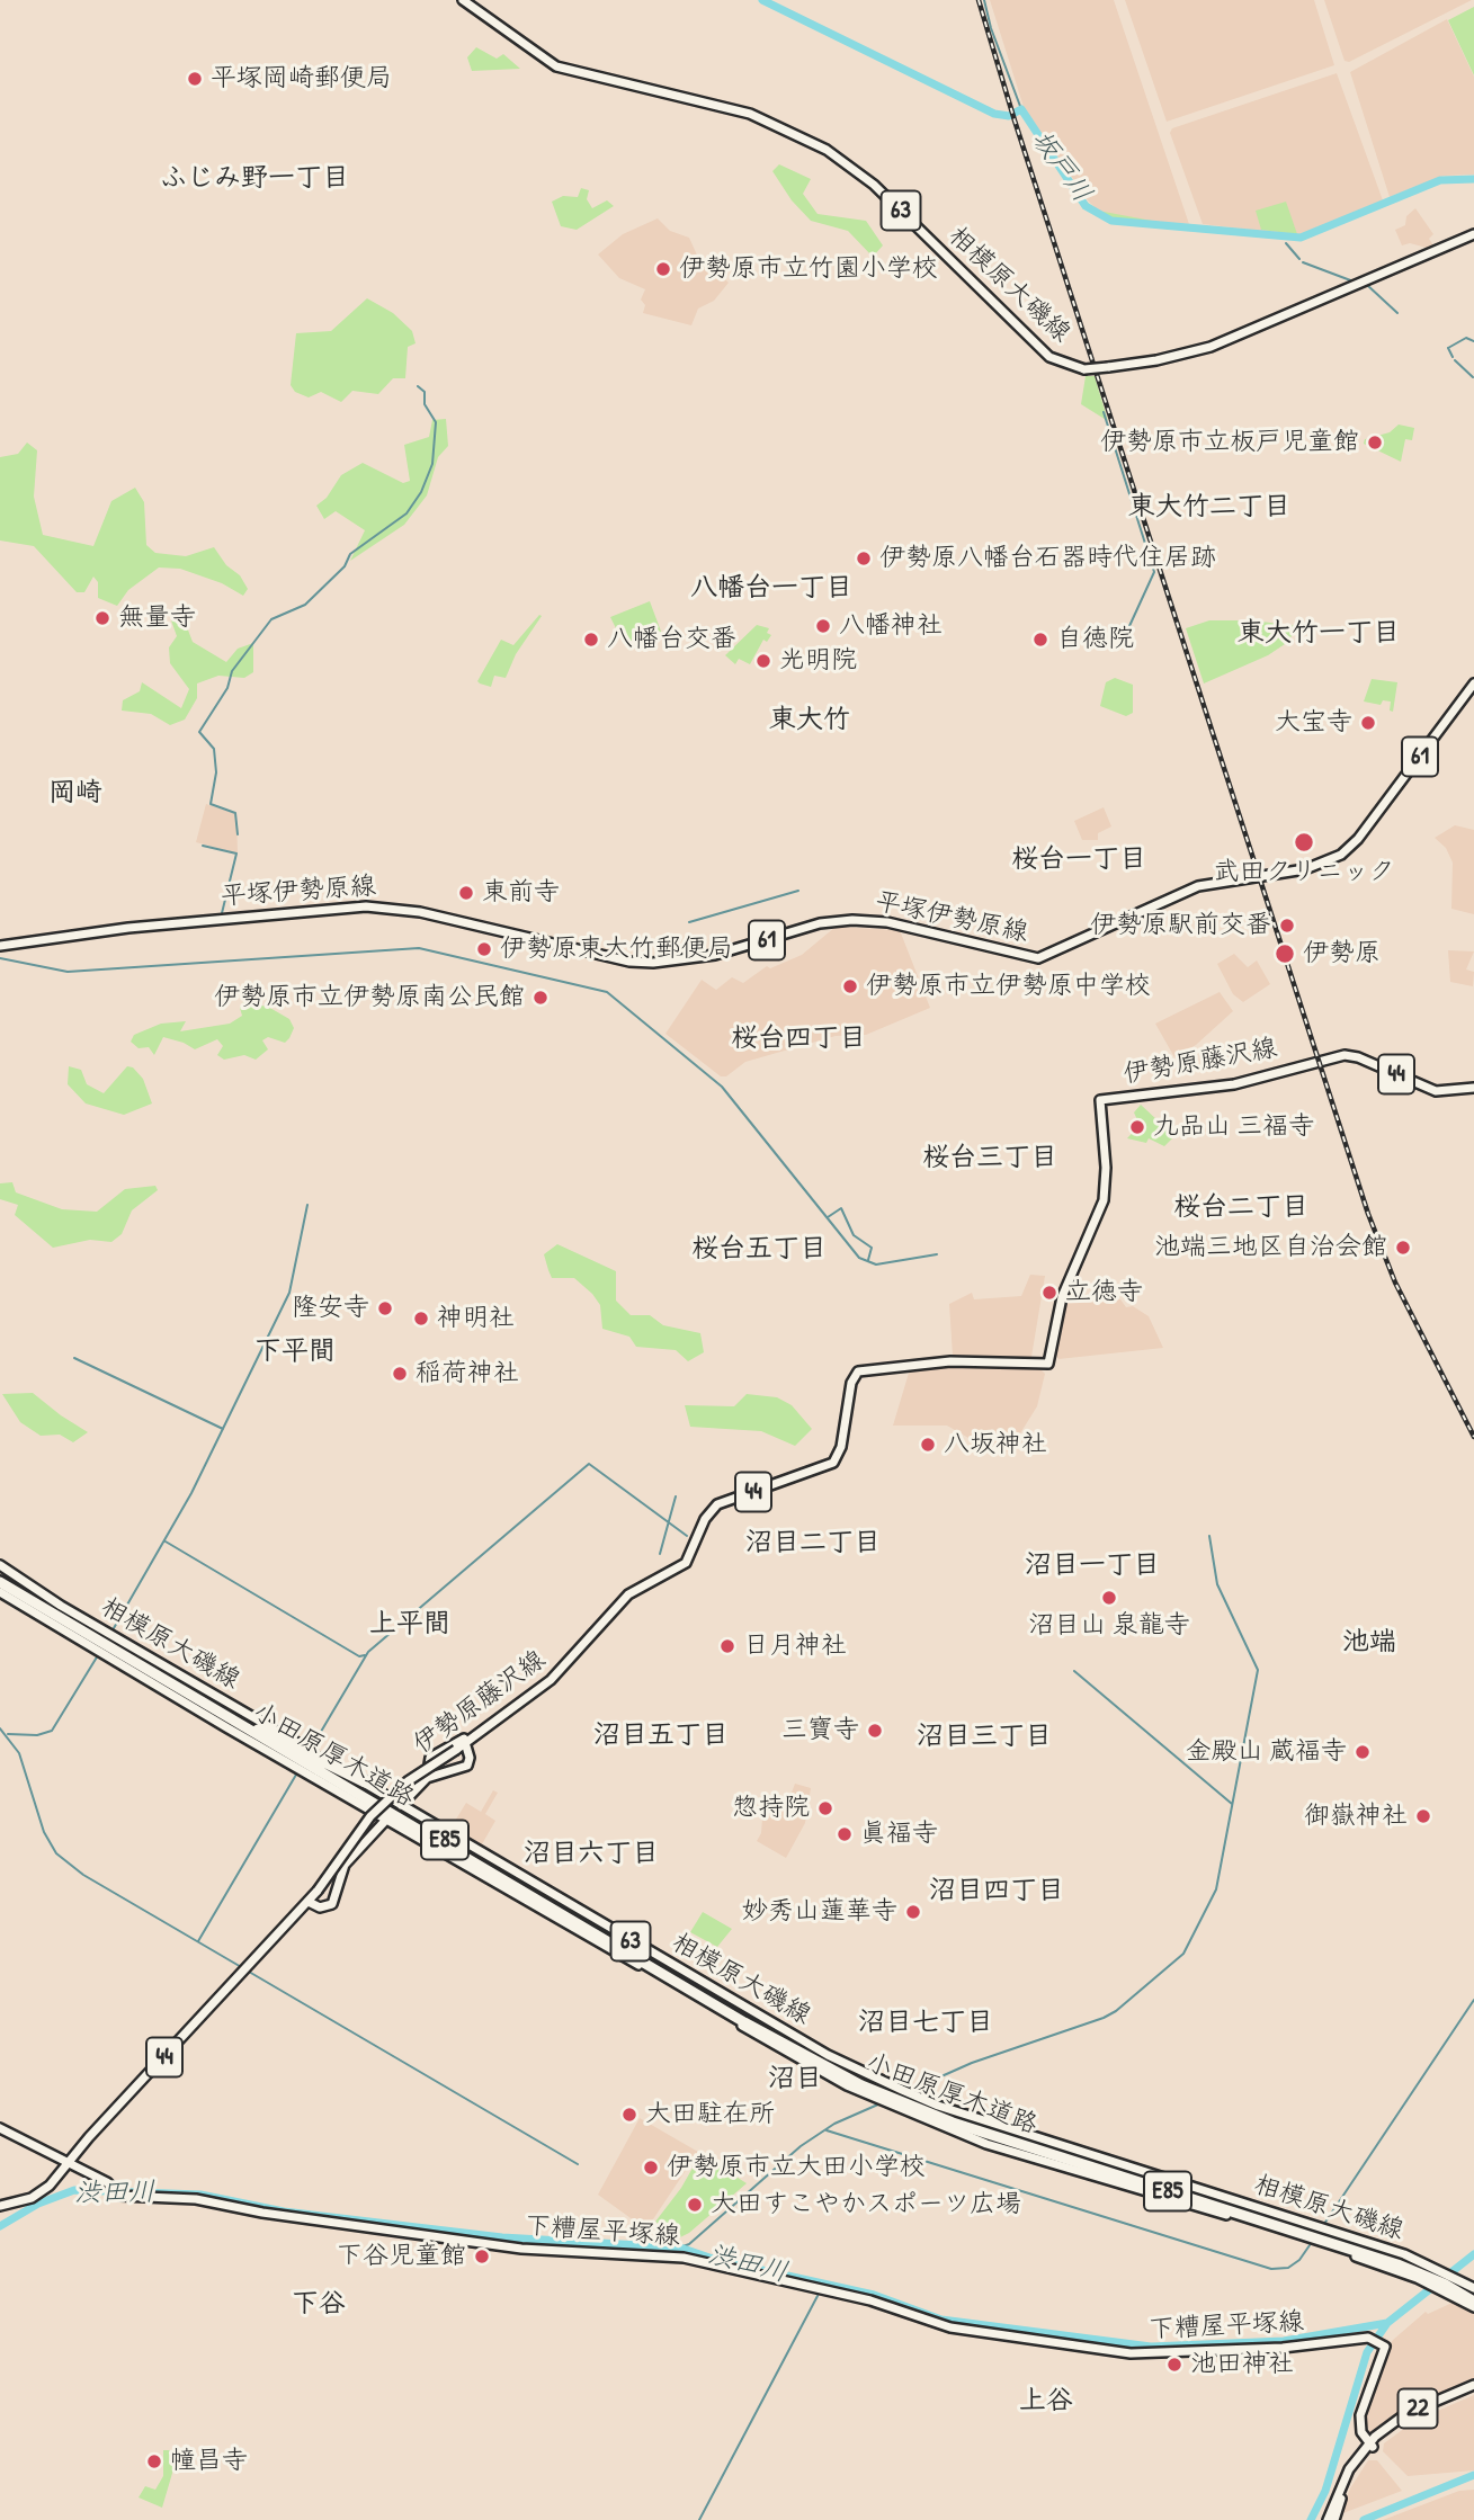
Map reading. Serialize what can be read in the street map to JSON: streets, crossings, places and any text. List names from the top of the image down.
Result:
{
  "streets": {
    "highway": ["小田原厚木道路", "E85"],
    "main road": [
      "63",
      "相模原大磯線",
      "61",
      "平塚伊勢原線",
      "伊勢原藤沢線",
      "44",
      "下糟屋平塚線",
      "22"
    ]
  },
  "crossings": [
    ["相模原大磯線", "小田原厚木道路"],
    ["相模原大磯線", "E85"],
    ["伊勢原藤沢線", "下糟屋平塚線"],
    ["小田原厚木道路", "E85"],
    ["下糟屋平塚線", "22"]
  ],
  "districts": [
    "ふじみ野一丁目",
    "東大竹二丁目",
    "八幡台一丁目",
    "東大竹一丁目",
    "東大竹",
    "岡崎",
    "桜台一丁目",
    "桜台四丁目",
    "桜台三丁目",
    "桜台二丁目",
    "桜台五丁目",
    "下平間",
    "沼目二丁目",
    "沼目一丁目",
    "上平間",
    "池端",
    "沼目五丁目",
    "沼目三丁目",
    "沼目六丁目",
    "沼目四丁目",
    "沼目七丁目",
    "沼目",
    "下谷",
    "上谷"
  ],
  "water": ["坂戸川", "渋田川"],
  "places": [
    "平塚岡崎郵便局",
    "伊勢原市立竹園小学校",
    "伊勢原市立板戸児童館",
    "伊勢原八幡台石器時代住居跡",
    "無量寺",
    "八幡神社",
    "八幡台交番",
    "自徳院",
    "光明院",
    "大宝寺",
    "武田クリニック",
    "東前寺",
    "伊勢原駅前交番",
    "伊勢原東大竹郵便局",
    "伊勢原",
    "伊勢原市立伊勢原中学校",
    "伊勢原市立伊勢原南公民館",
    "九品山 三福寺",
    "池端三地区自治会館",
    "立徳寺",
    "隆安寺",
    "神明社",
    "稲荷神社",
    "八坂神社",
    "沼目山 泉龍寺",
    "日月神社",
    "三寶寺",
    "金殿山 蔵福寺",
    "惣持院",
    "御嶽神社",
    "眞福寺",
    "妙秀山蓮華寺",
    "大田駐在所",
    "伊勢原市立大田小学校",
    "大田すこやかスポーツ広場",
    "下谷児童館",
    "池田神社",
    "幢昌寺"
  ]
}
